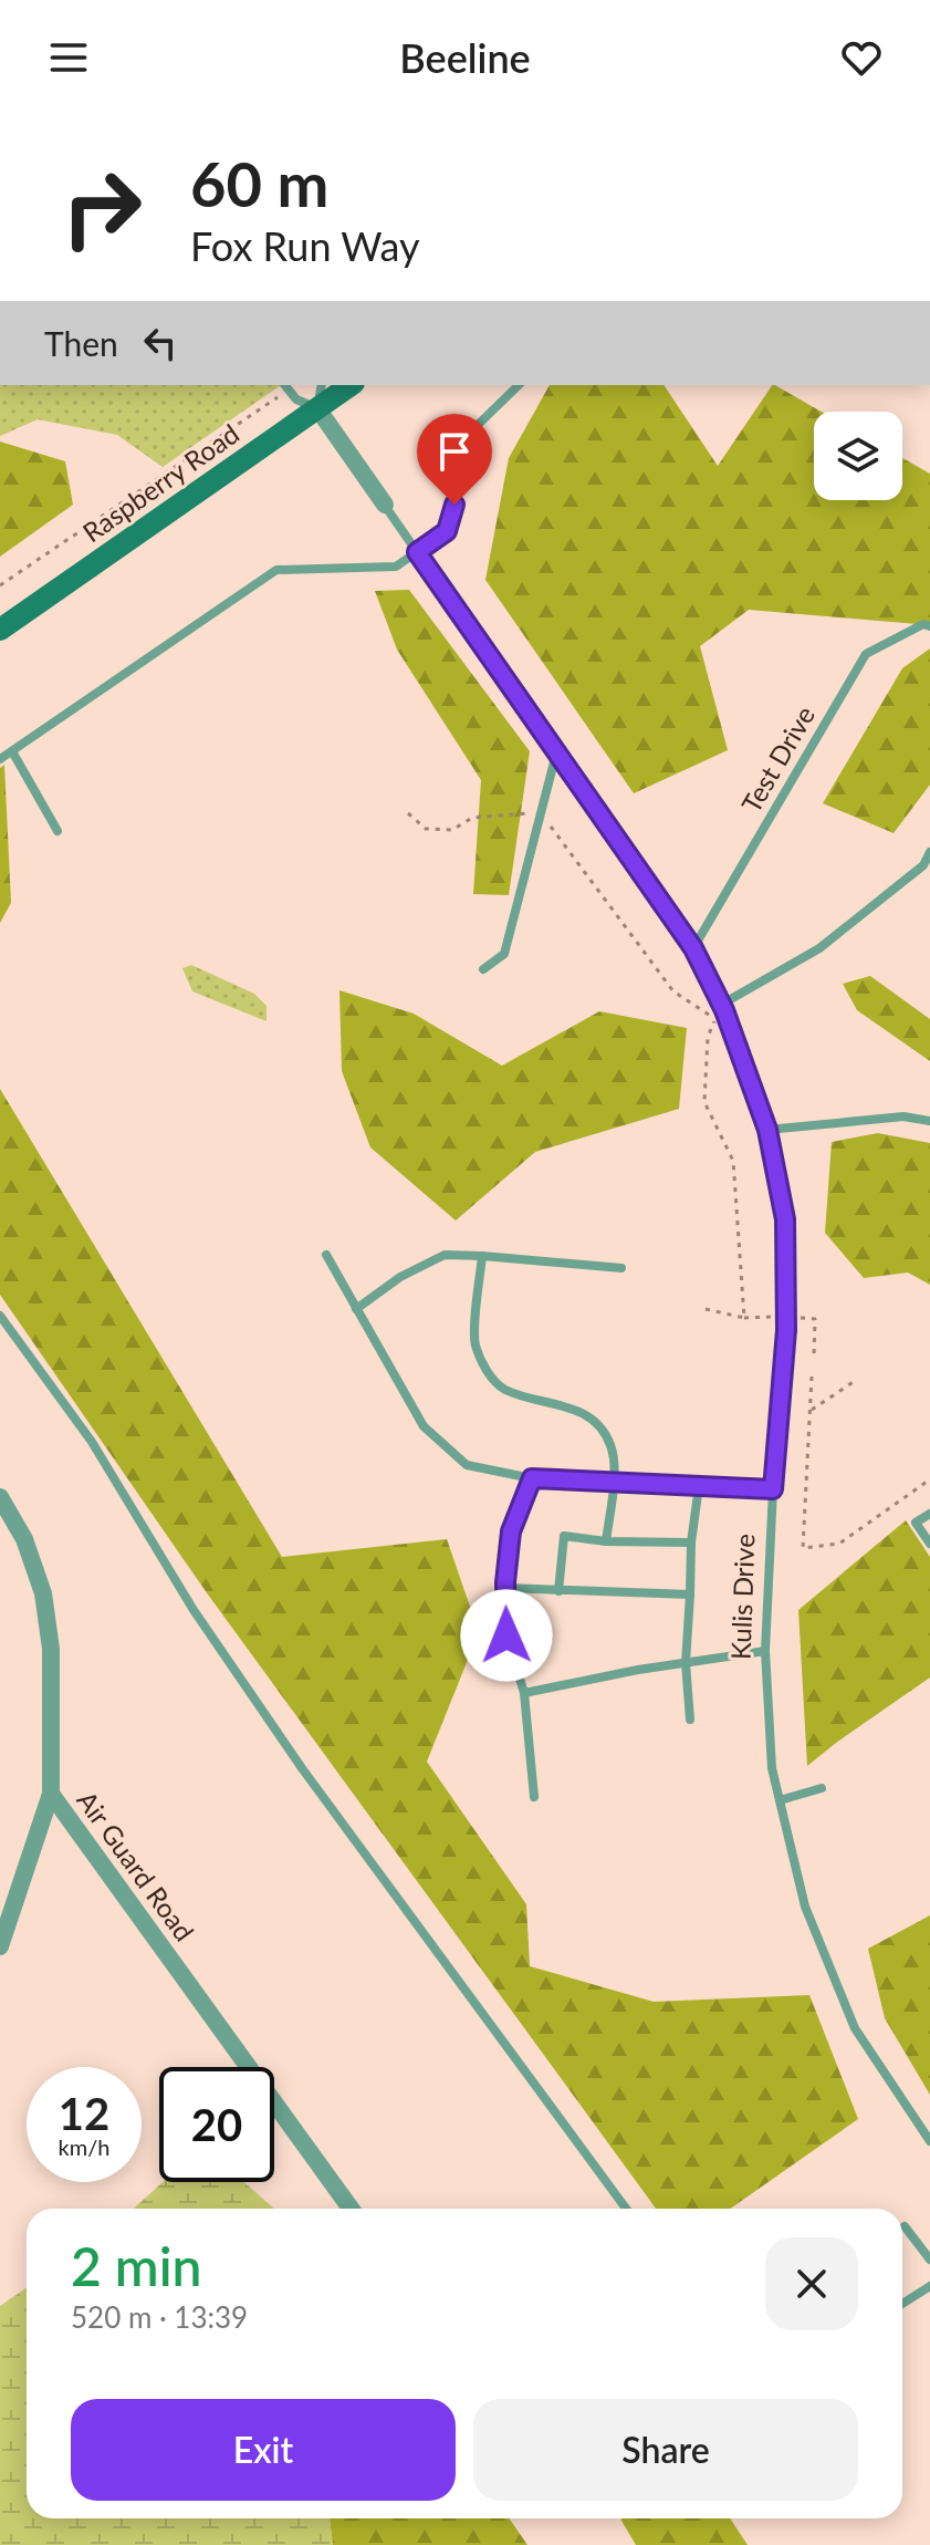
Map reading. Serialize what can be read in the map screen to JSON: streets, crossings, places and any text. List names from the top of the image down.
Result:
{
  "streets": {
    "main road": ["Raspberry Road"],
    "street": ["Kulis Drive", "Air Guard Road"],
    "lane": ["Test Drive"]
  },
  "crossings": [
    ["Raspberry Road", "Kulis Drive"],
    ["Test Drive", "Kulis Drive"]
  ],
  "page": {
    "header": "Beeline",
    "turn": ["60 m", "Fox Run Way"],
    "then": "Then",
    "speed": "12 km/h",
    "limit": "20",
    "heading": ["2 min", "520 m · 13:39"],
    "buttons": ["Exit", "Share"]
  }
}
